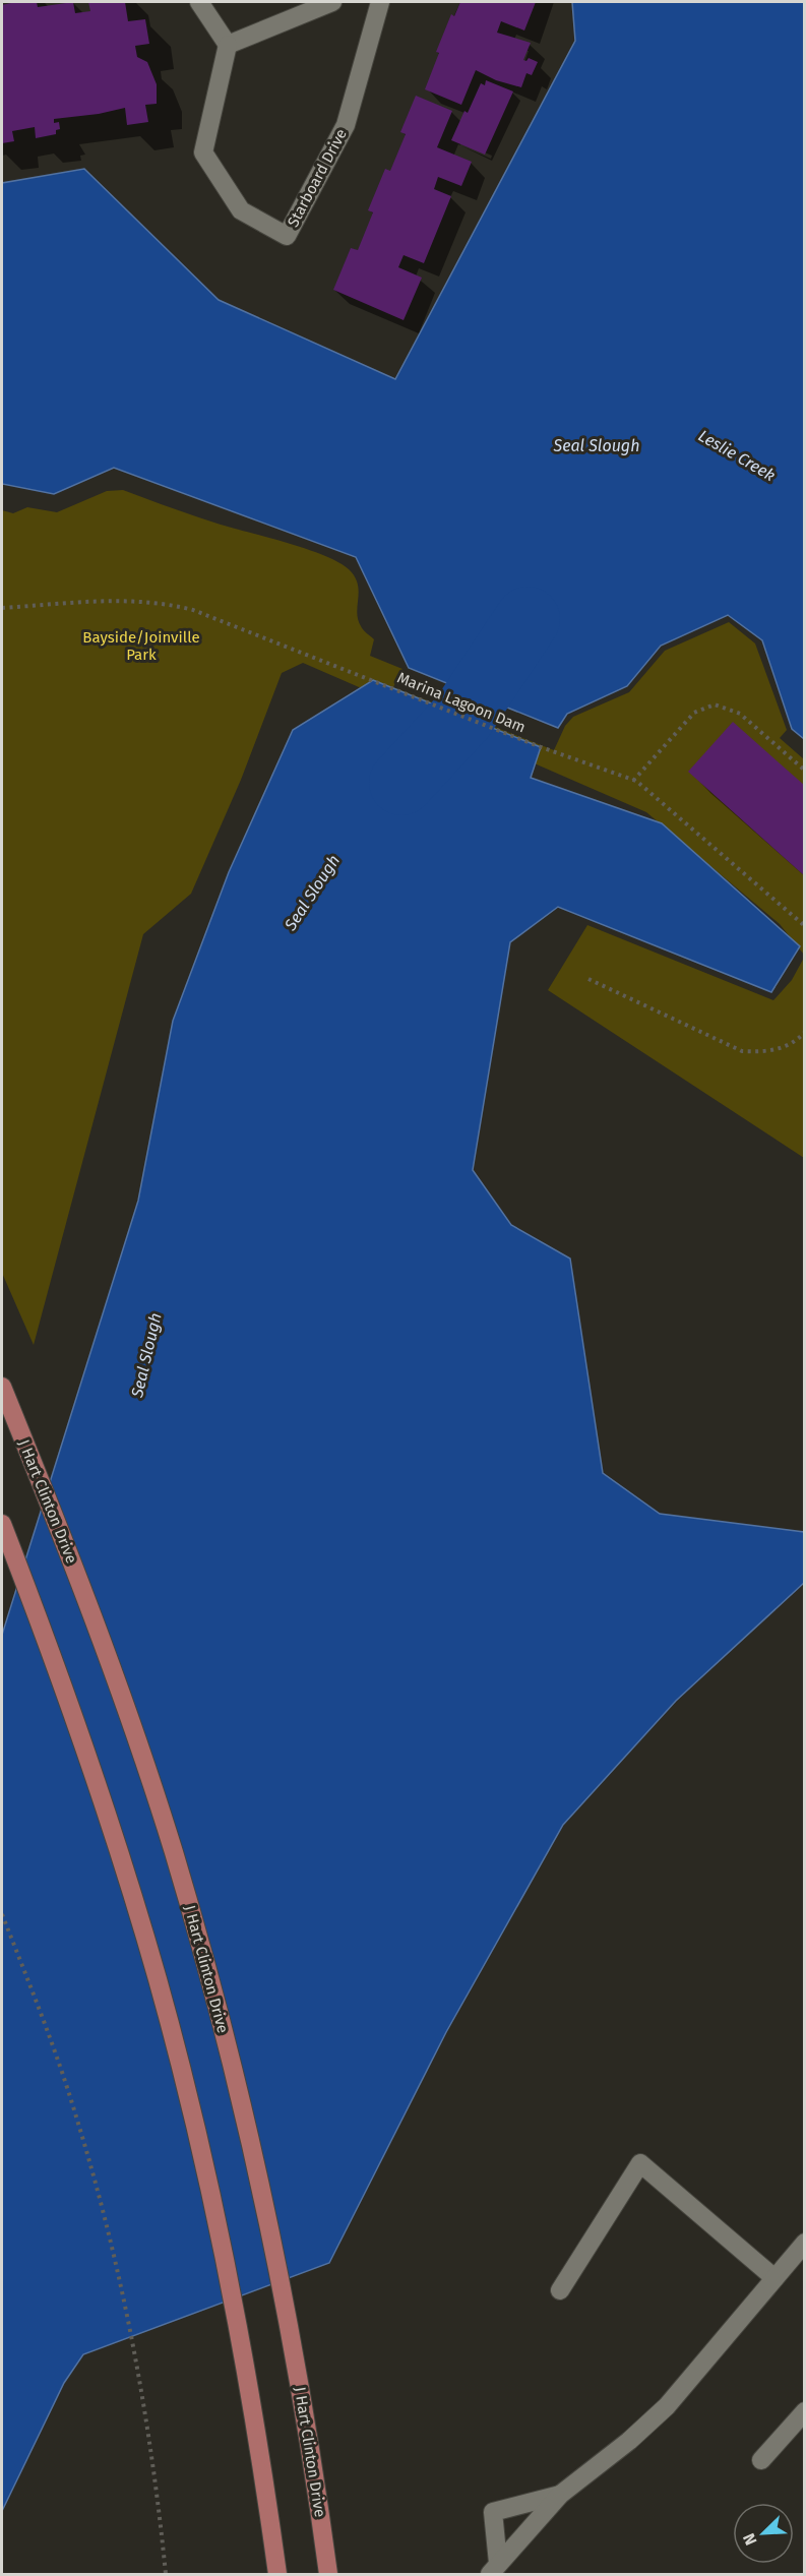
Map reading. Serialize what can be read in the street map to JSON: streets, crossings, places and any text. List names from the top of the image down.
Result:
{
  "streets": {
    "main road": ["J Hart Clinton Drive"],
    "street": ["Starboard Drive"],
    "path": ["Marina Lagoon Dam"]
  },
  "water": ["Seal Slough", "Leslie Creek"],
  "parks": ["Bayside/Joinville Park"],
  "north": "bottom left"
}
